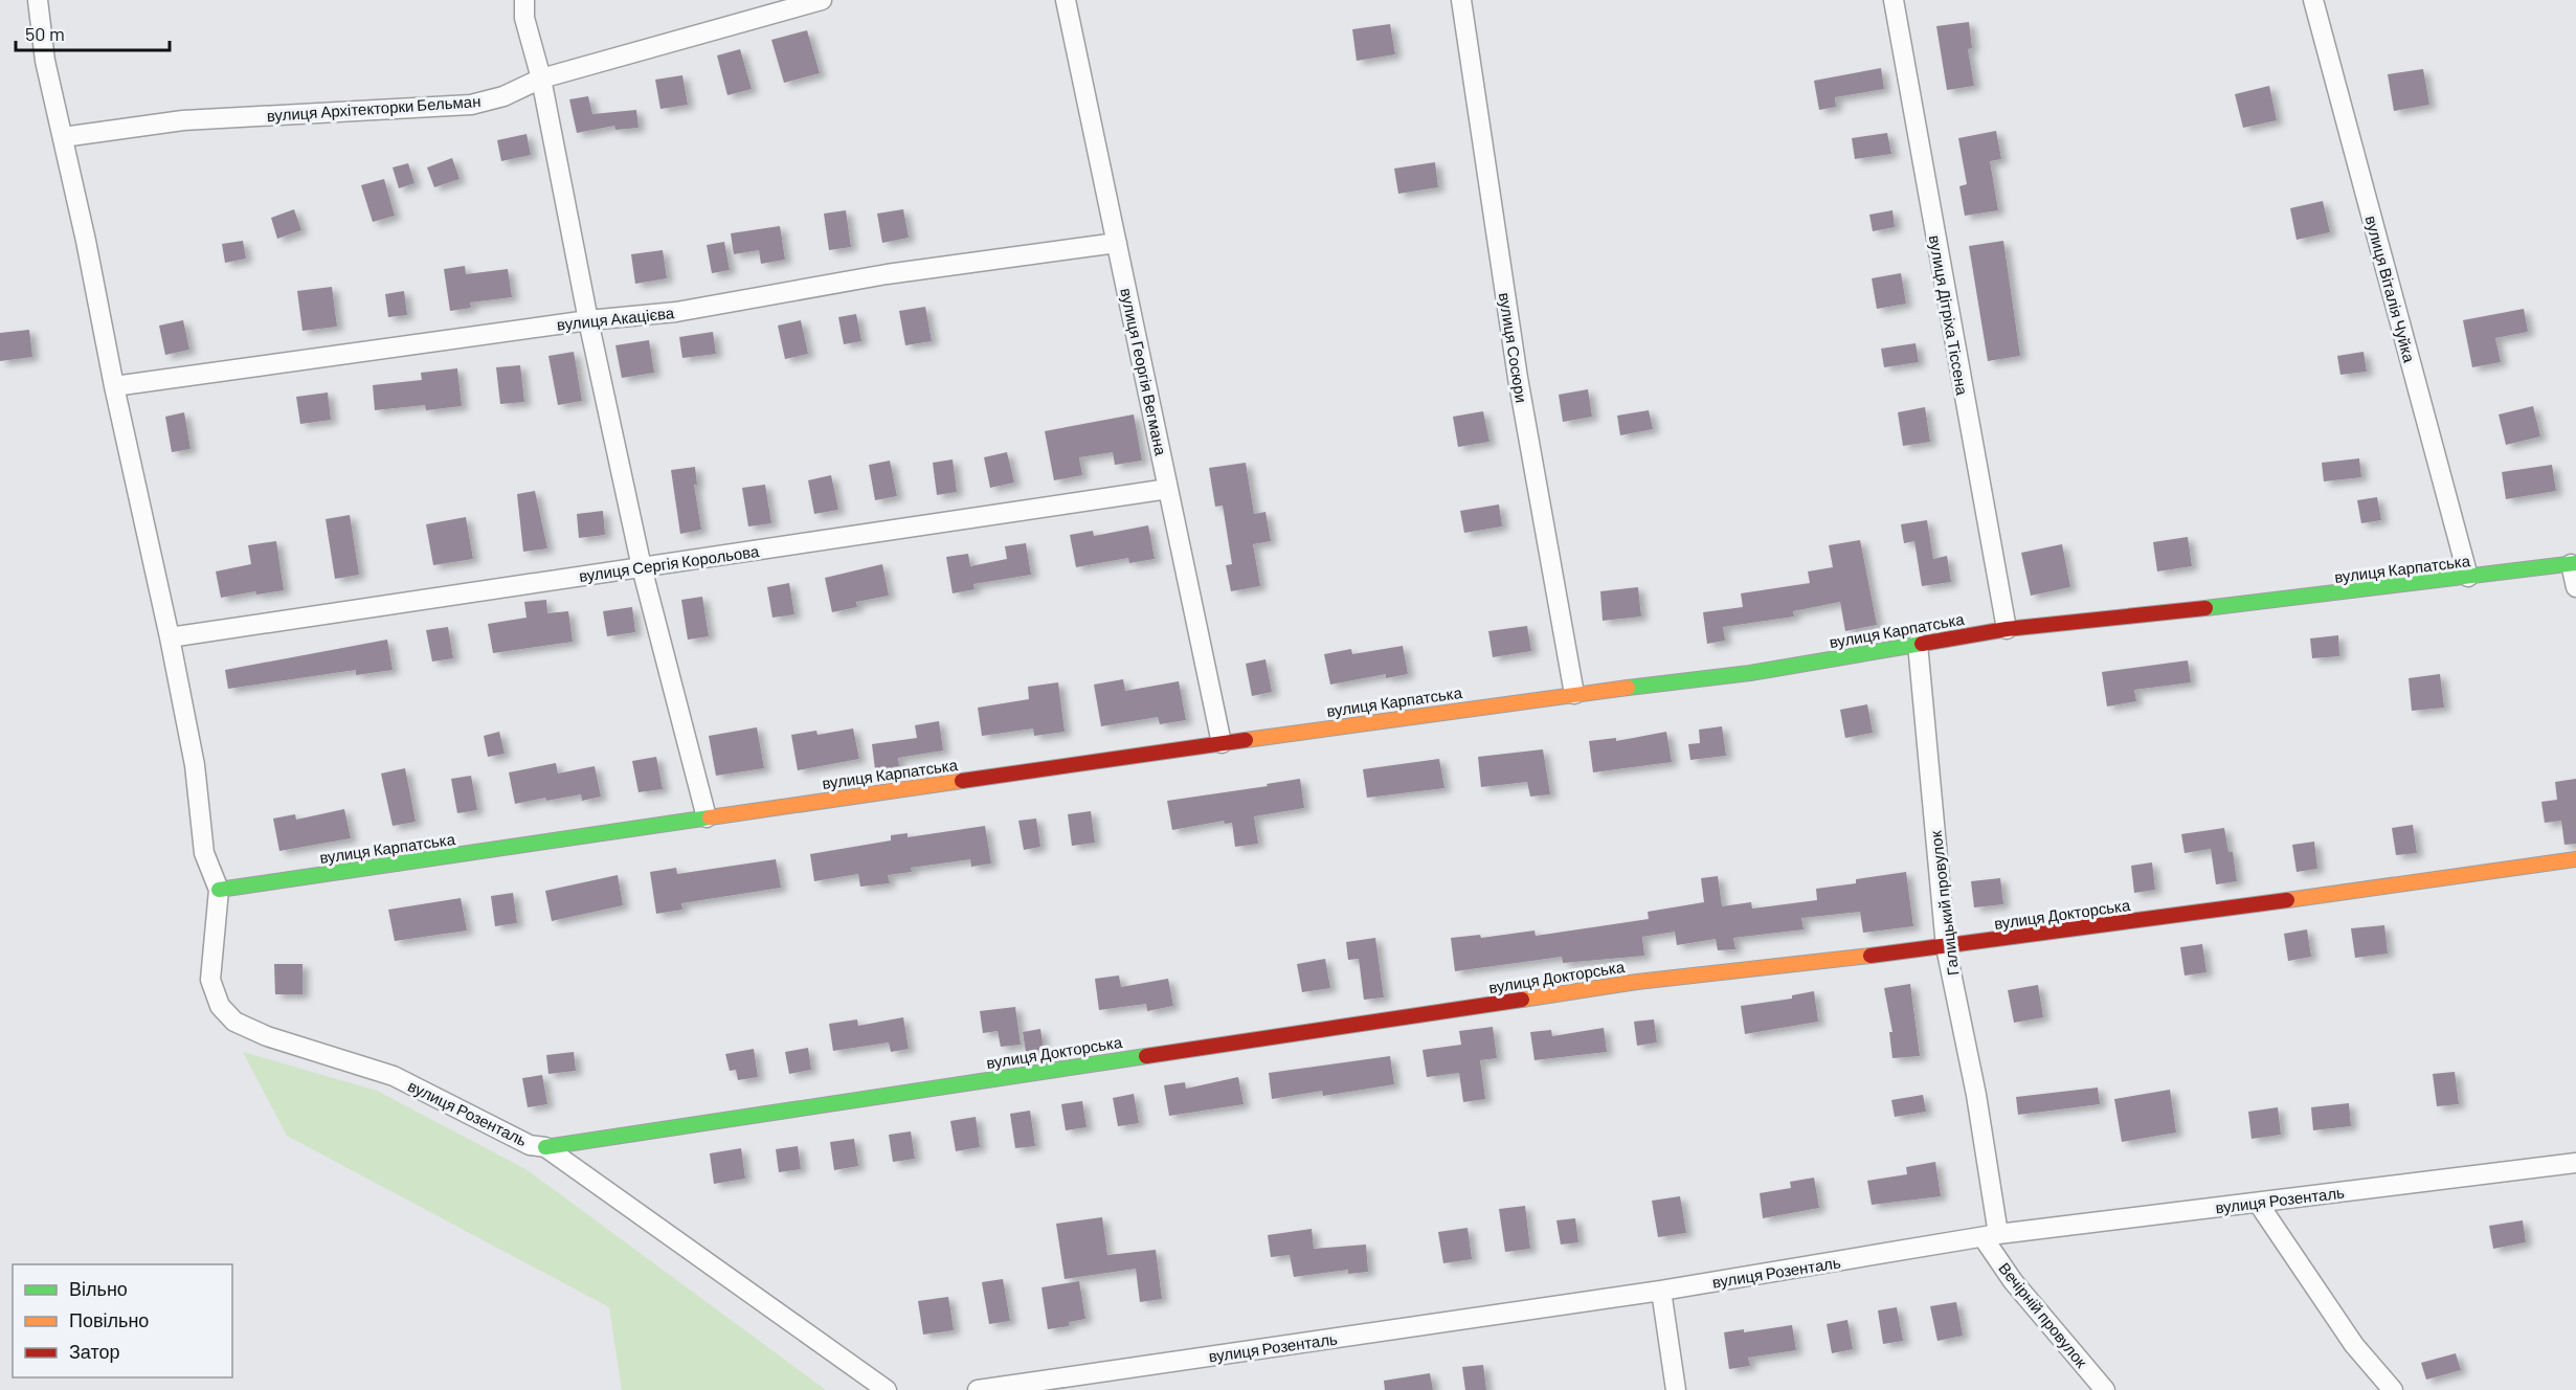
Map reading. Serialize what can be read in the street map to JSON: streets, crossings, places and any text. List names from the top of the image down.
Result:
{
  "streets": {
    "street": [
      "вулиця Архітекторки Бельман",
      "вулиця Віталія Чуйка",
      "вулиця Дітріха Тіссена",
      "вулиця Акацієва",
      "вулиця Сосюри",
      "вулиця Георгія Вегмана",
      "вулиця Сергія Корольова",
      "вулиця Карпатська",
      "Галицький провулок",
      "вулиця Докторська",
      "вулиця Розенталь",
      "Вечірній провулок"
    ]
  },
  "crossings": [
    ["вулиця Віталія Чуйка", "вулиця Карпатська"],
    ["вулиця Дітріха Тіссена", "вулиця Карпатська"],
    ["вулиця Акацієва", "вулиця Георгія Вегмана"],
    ["вулиця Сосюри", "вулиця Карпатська"],
    ["вулиця Георгія Вегмана", "вулиця Сергія Корольова"],
    ["вулиця Георгія Вегмана", "вулиця Карпатська"],
    ["вулиця Карпатська", "Галицький провулок"],
    ["вулиця Карпатська", "вулиця Розенталь"],
    ["Галицький провулок", "вулиця Докторська"],
    ["Галицький провулок", "вулиця Розенталь"],
    ["Галицький провулок", "Вечірній провулок"],
    ["вулиця Докторська", "вулиця Розенталь"],
    ["вулиця Розенталь", "Вечірній провулок"]
  ],
  "legend": ["Вільно", "Повільно", "Затор"],
  "scale_bar": "50 m"
}
